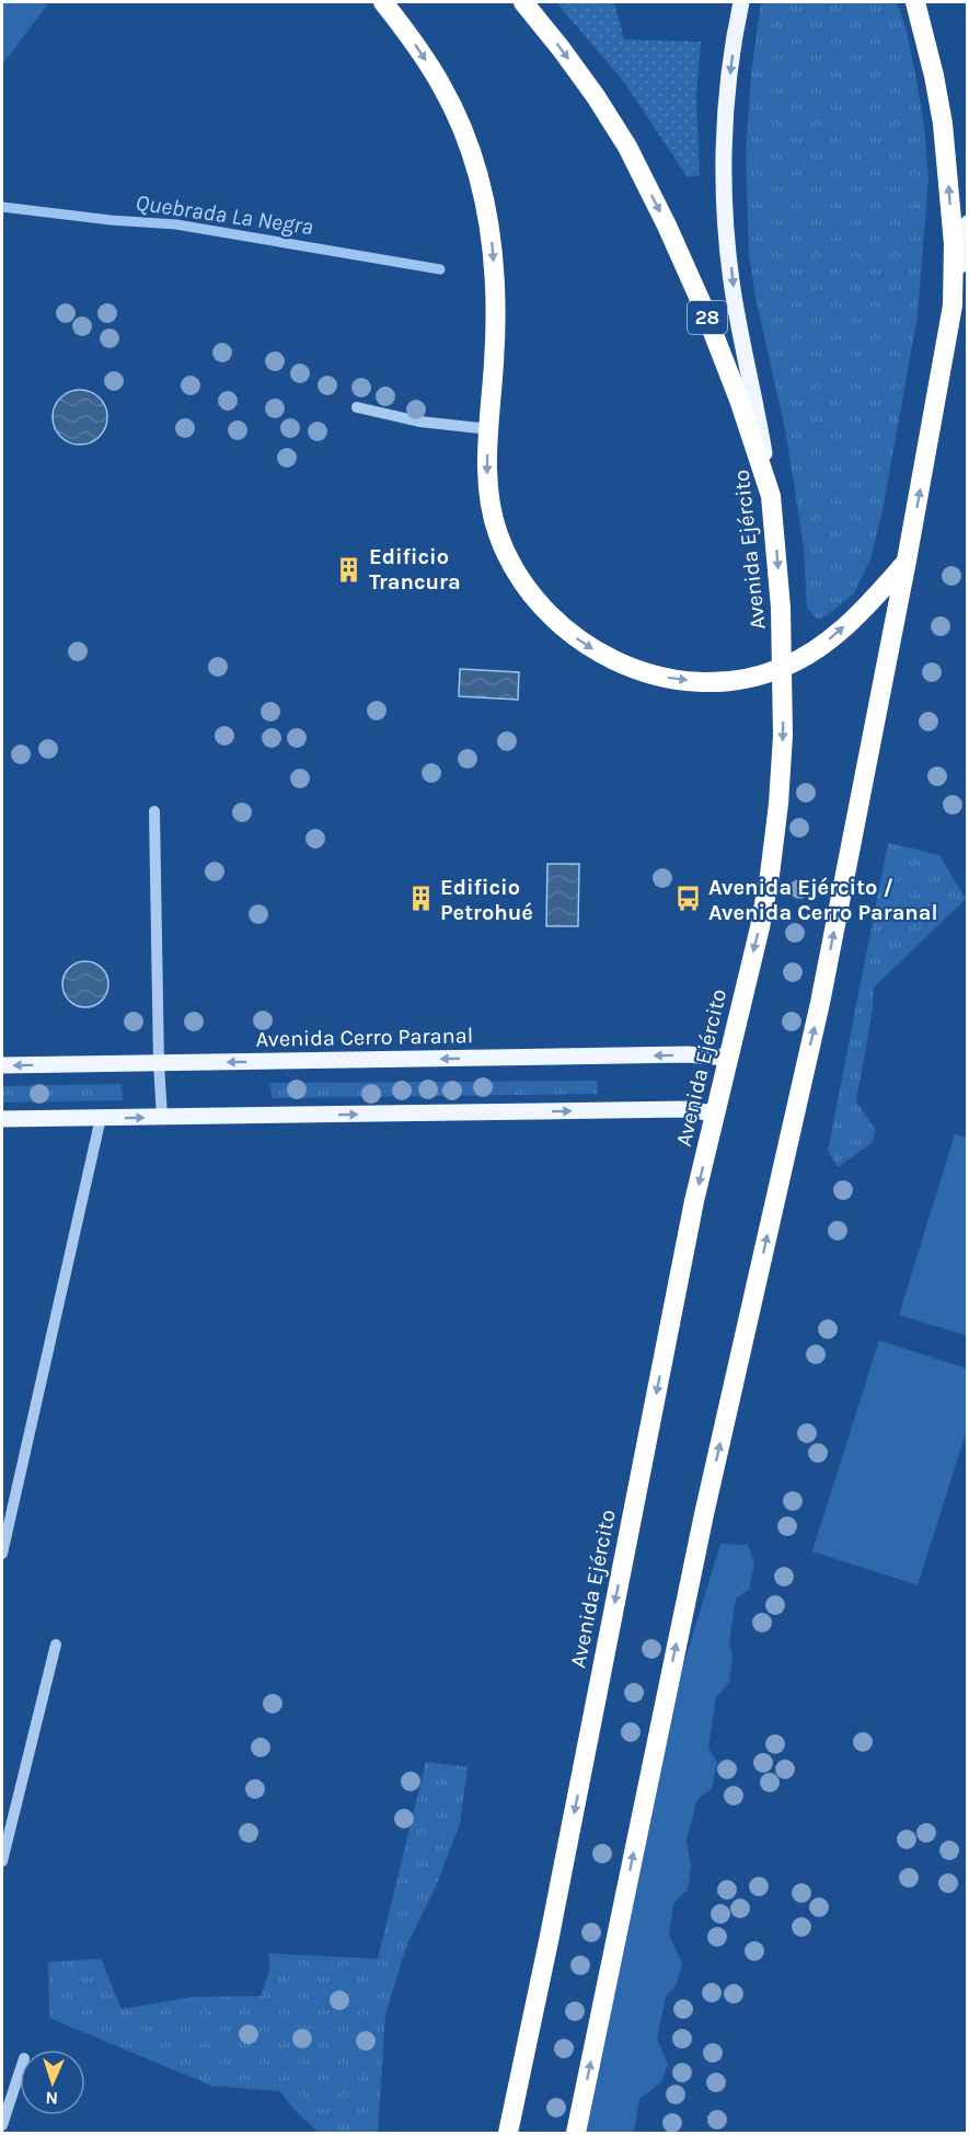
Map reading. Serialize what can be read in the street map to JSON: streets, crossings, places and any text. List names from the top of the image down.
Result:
{
  "streets": {
    "highway": ["28", "Avenida Ejército"],
    "main road": ["Avenida Cerro Paranal"]
  },
  "crossings": [
    ["28", "Avenida Ejército"],
    ["Avenida Ejército", "Avenida Cerro Paranal"]
  ],
  "one_way": ["Avenida Ejército"],
  "water": ["Quebrada La Negra"],
  "places": {
    "building": ["Edificio Trancura", "Edificio Petrohué"],
    "bus stop": ["Avenida Ejército / Avenida Cerro Paranal"]
  },
  "north": "bottom"
}
